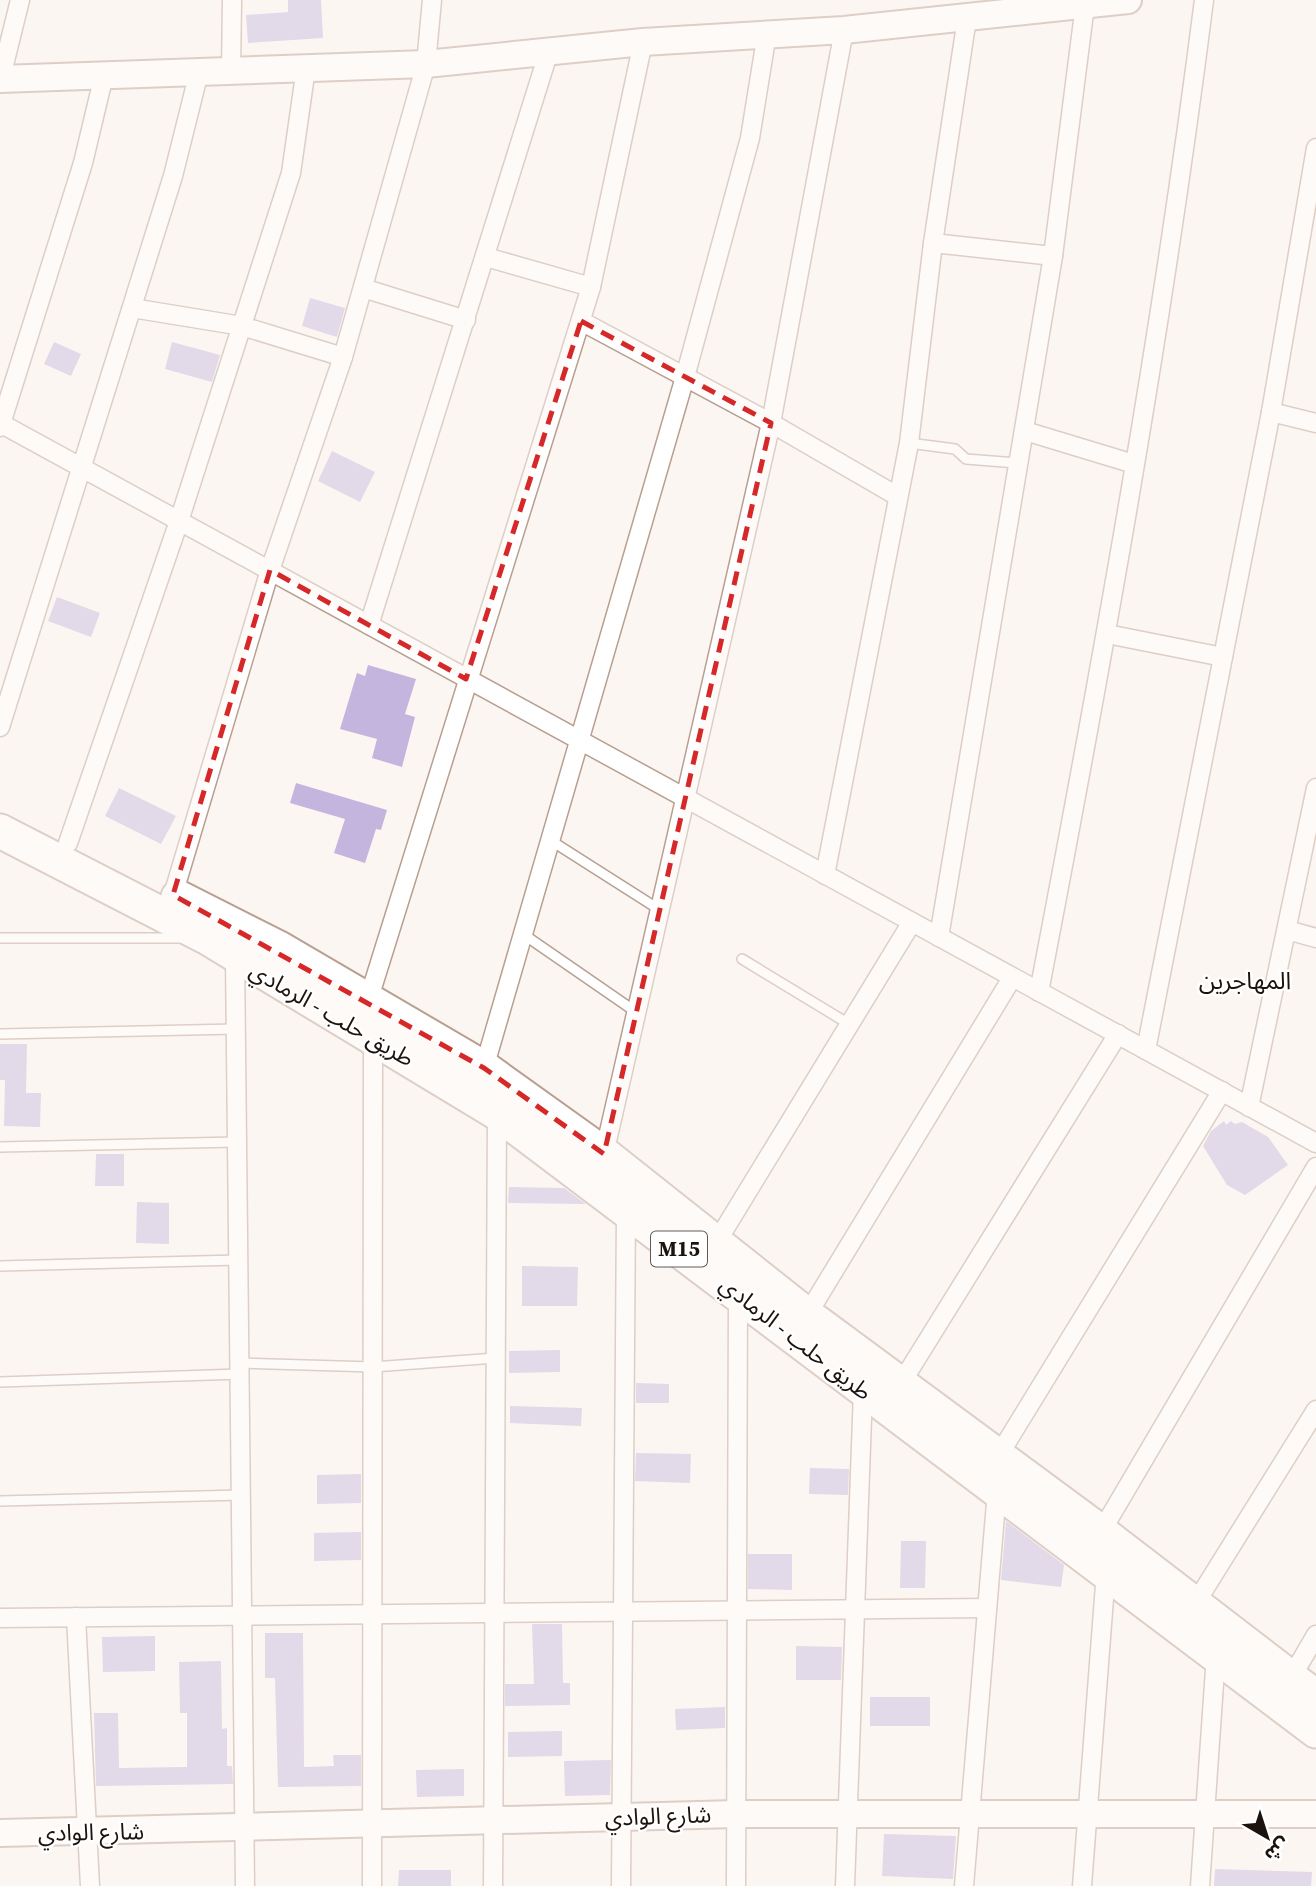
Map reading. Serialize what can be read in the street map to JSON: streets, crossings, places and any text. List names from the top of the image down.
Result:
{
  "streets": {
    "highway": ["طريق حلب - الرمادي", "M15"],
    "street": ["شارع الوادي"]
  },
  "districts": ["المهاجرين"],
  "north": "bottom right"
}
